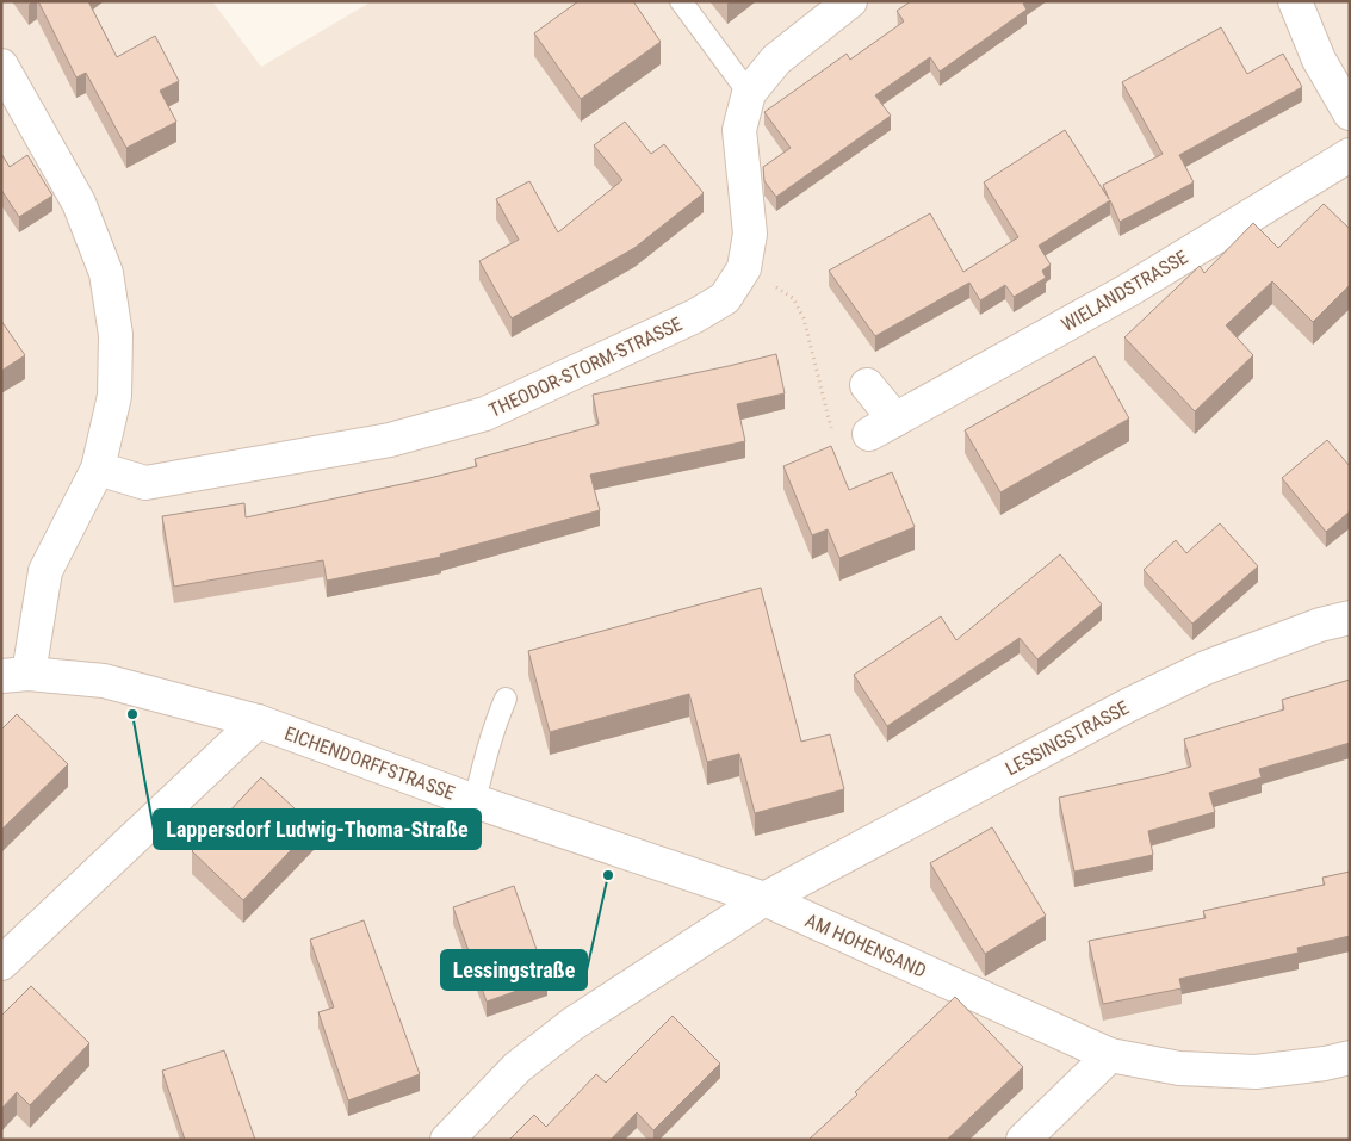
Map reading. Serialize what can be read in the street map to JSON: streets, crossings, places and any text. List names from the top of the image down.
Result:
{
  "streets": {
    "street": [
      "WIELANDSTRASSE",
      "THEODOR-STORM-STRASSE",
      "LESSINGSTRASSE",
      "EICHENDORFFSTRASSE",
      "AM HOHENSAND"
    ]
  },
  "crossings": [
    ["LESSINGSTRASSE", "EICHENDORFFSTRASSE"],
    ["LESSINGSTRASSE", "AM HOHENSAND"],
    ["EICHENDORFFSTRASSE", "AM HOHENSAND"]
  ],
  "places": ["Lappersdorf Ludwig-Thoma-Straße", "Lessingstraße"]
}
